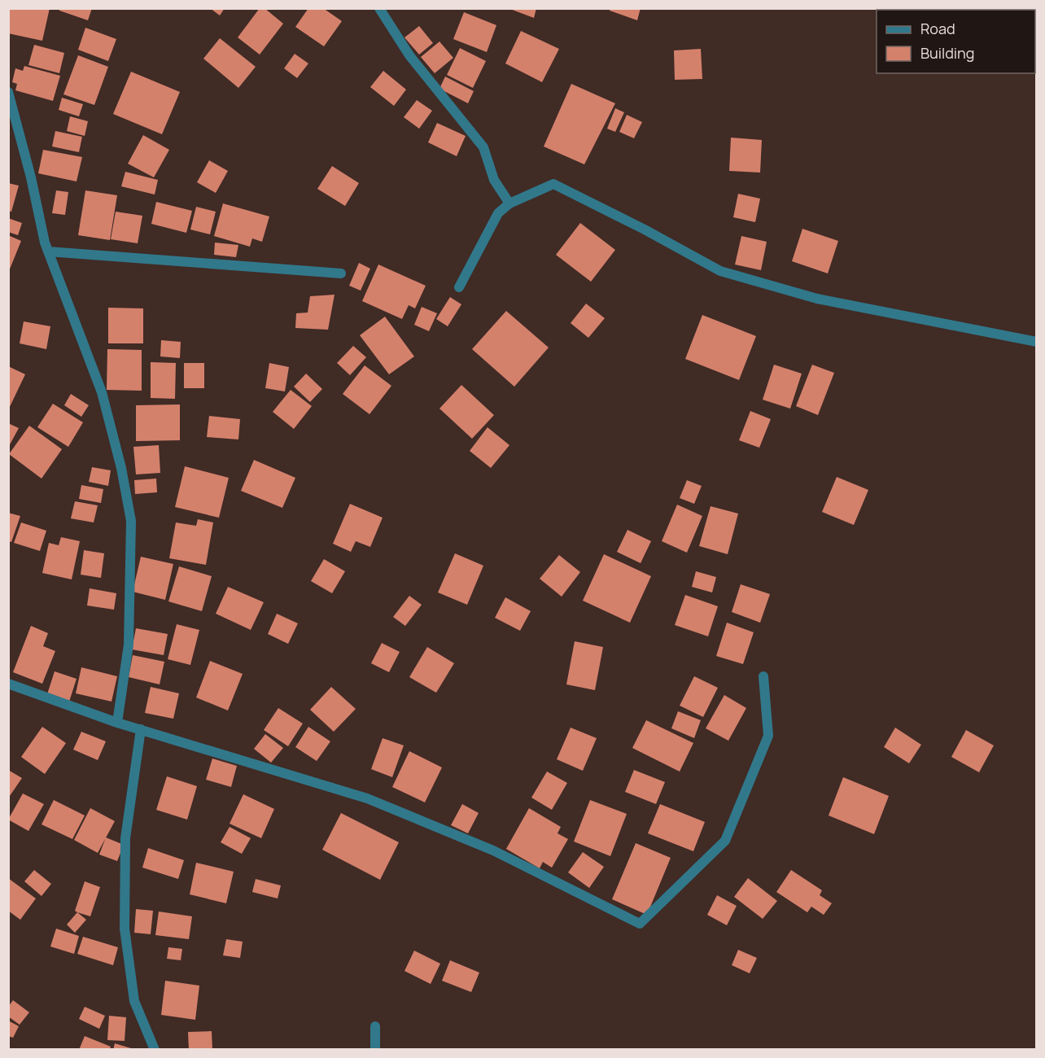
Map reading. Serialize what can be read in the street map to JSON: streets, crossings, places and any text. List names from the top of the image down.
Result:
{
  "legend": ["Road", "Building"]
}
